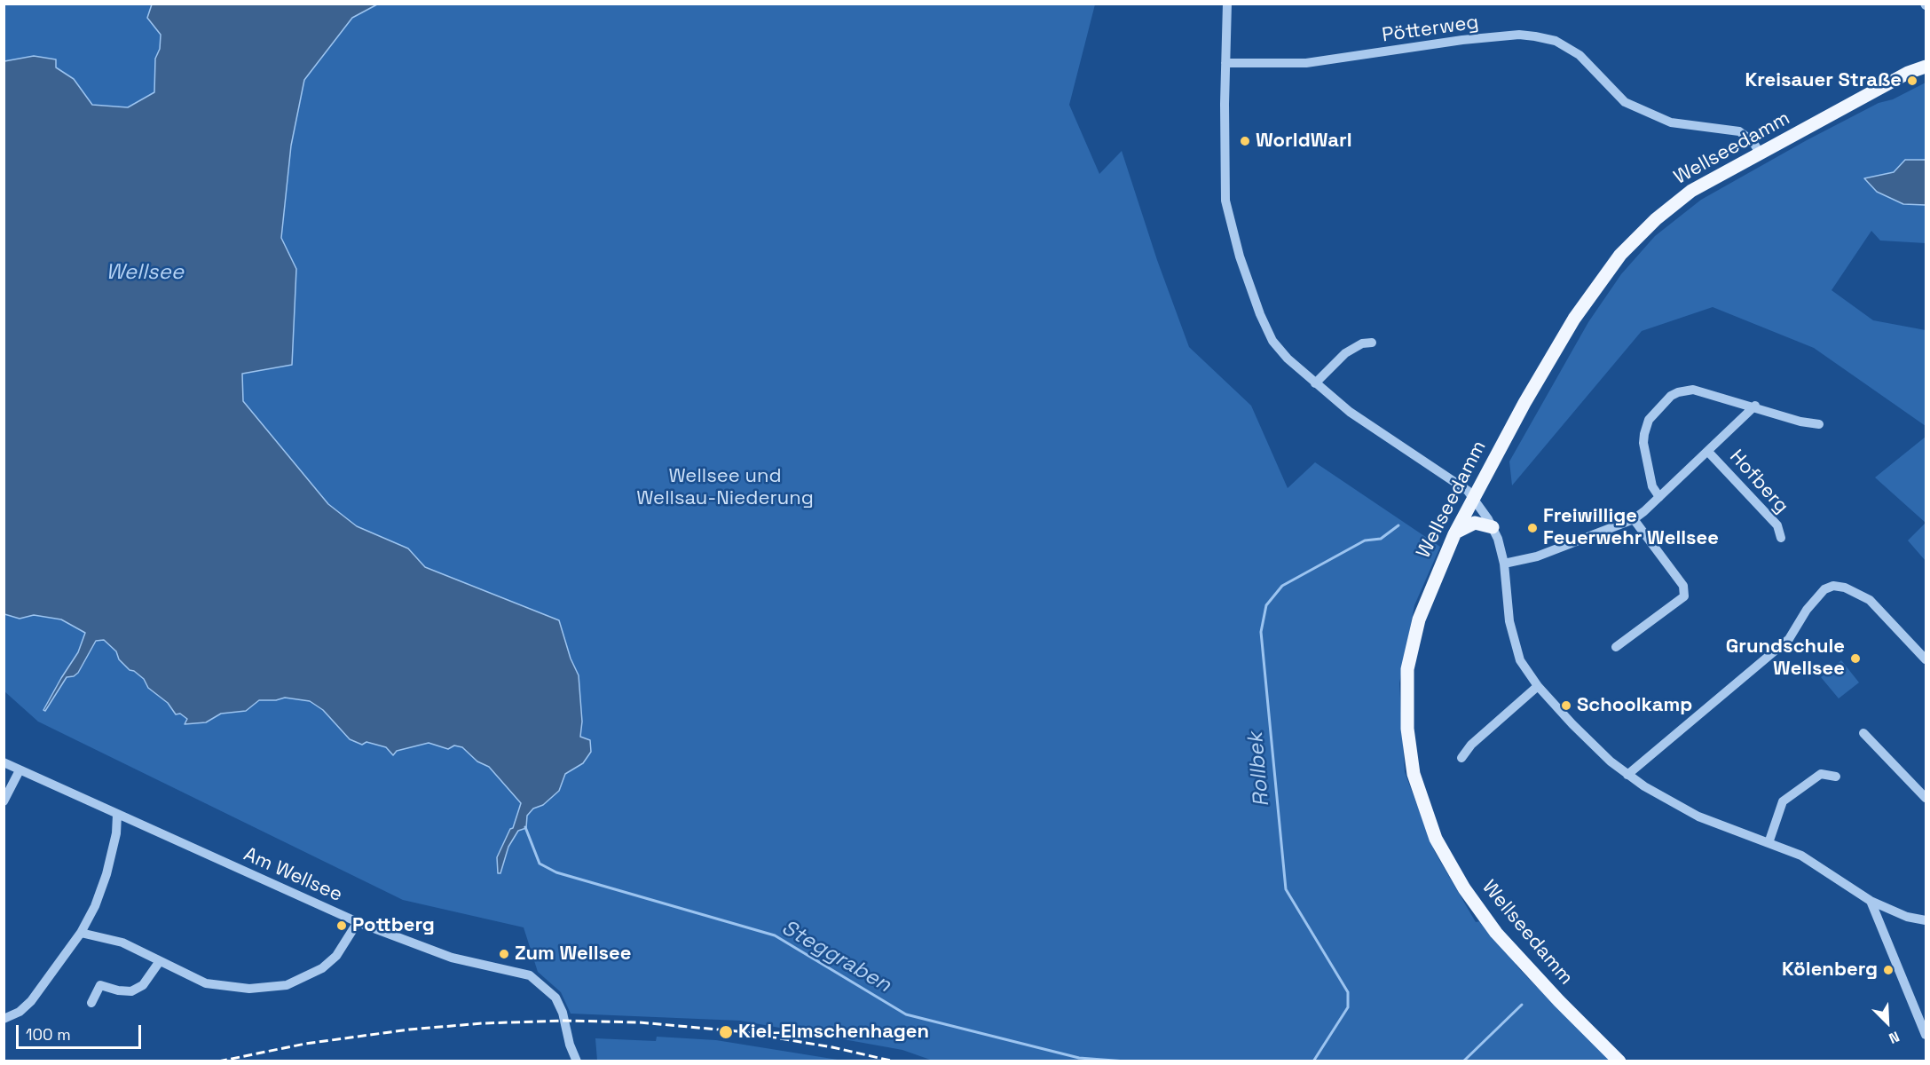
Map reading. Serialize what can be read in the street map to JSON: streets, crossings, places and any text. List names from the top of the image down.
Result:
{
  "streets": {
    "main road": ["Wellseedamm"],
    "street": ["Pötterweg", "Hofberg", "Am Wellsee"]
  },
  "crossings": [
    ["Pötterweg", "Wellseedamm"]
  ],
  "water": ["Wellsee", "Rollbek", "Steggraben"],
  "parks": ["Wellsee und Wellsau-Niederung"],
  "places": [
    "Kreisauer Straße",
    "WorldWarI",
    "Freiwillige Feuerwehr Wellsee",
    "Grundschule Wellsee",
    "Schoolkamp",
    "Pottberg",
    "Zum Wellsee",
    "Kölenberg",
    "Kiel-Elmschenhagen"
  ],
  "scale_bar": "100 m",
  "north": "bottom right"
}
